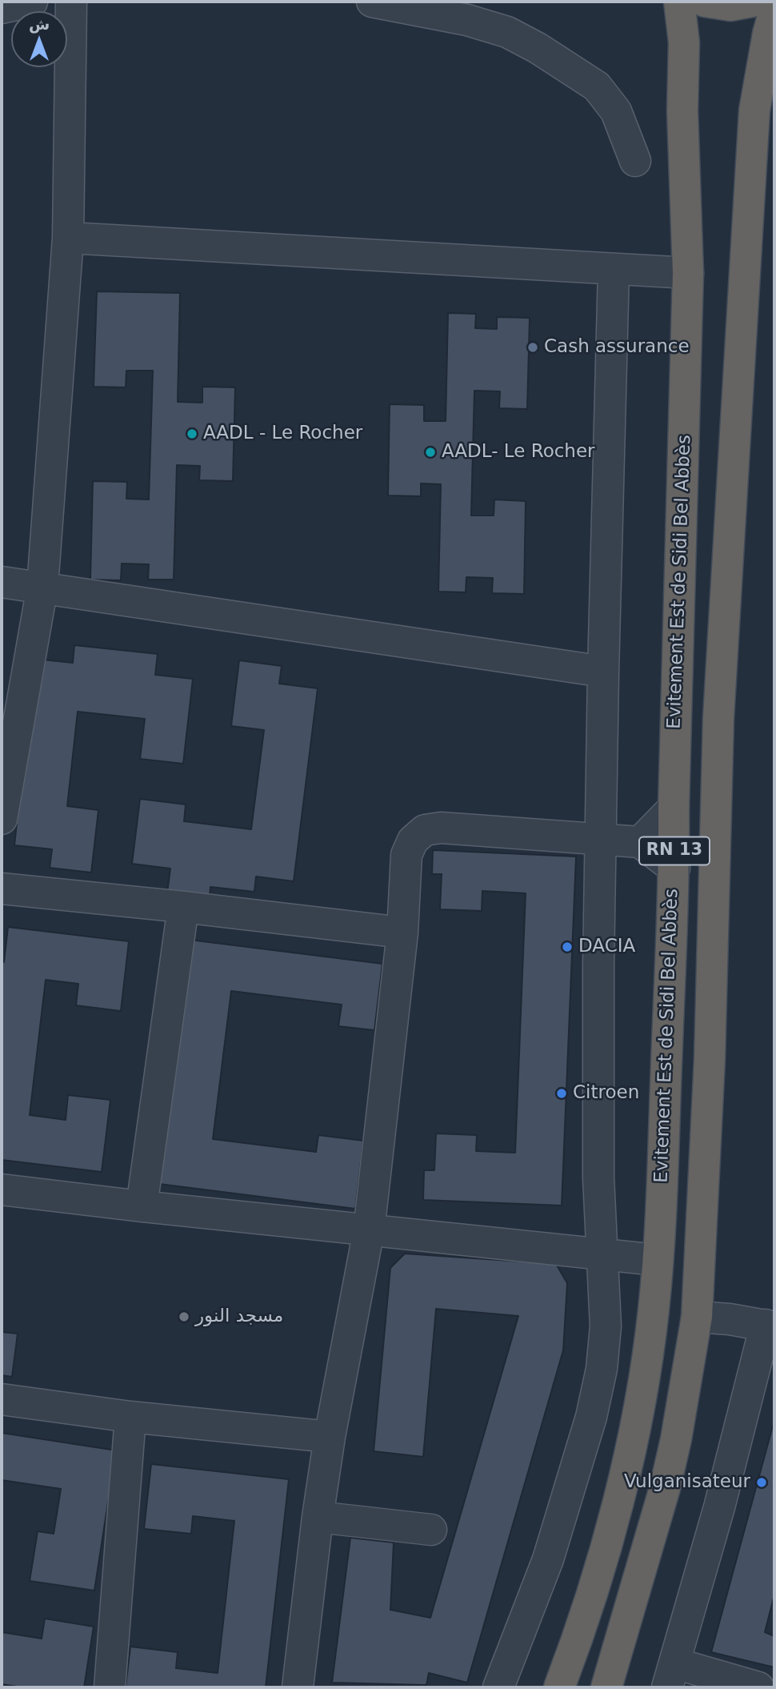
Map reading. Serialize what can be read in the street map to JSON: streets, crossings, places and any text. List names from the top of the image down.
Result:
{
  "streets": {
    "highway": ["Evitement Est de Sidi Bel Abbès", "RN 13"]
  },
  "places": [
    "Cash assurance",
    "AADL - Le Rocher",
    "AADL- Le Rocher",
    "DACIA",
    "Citroen",
    "مسجد النور",
    "Vulganisateur"
  ],
  "north": "top"
}
